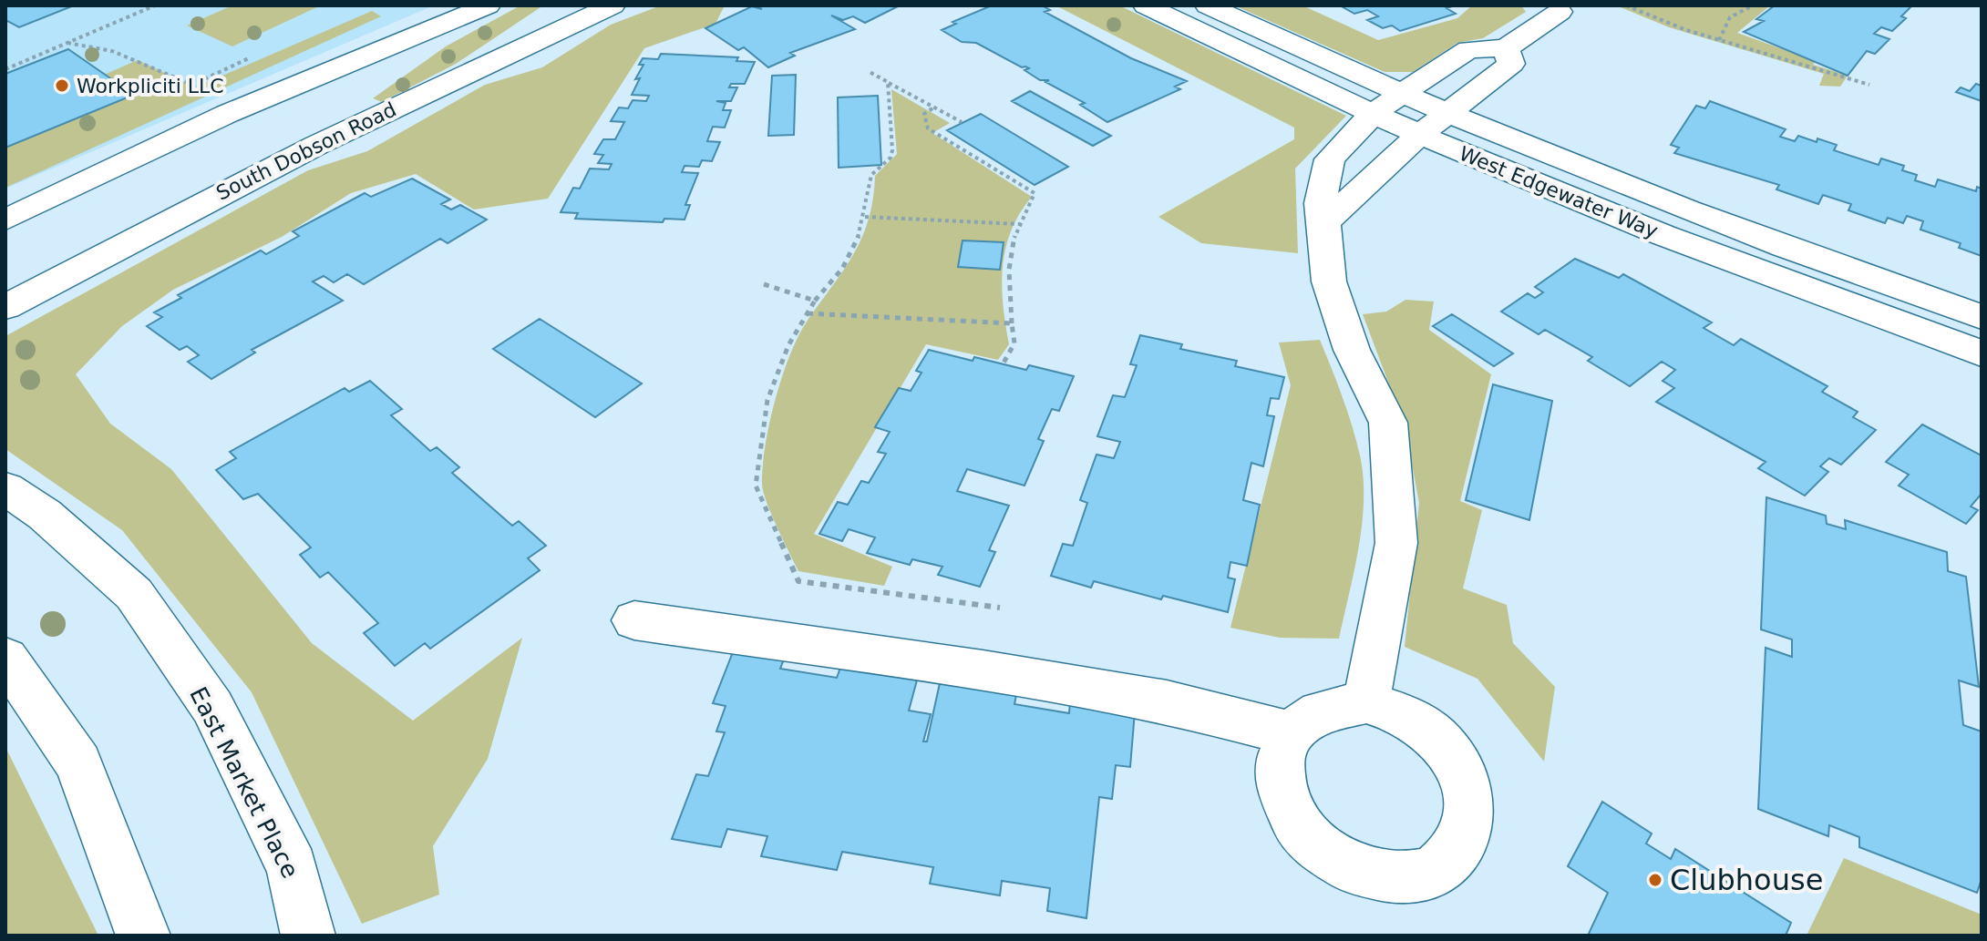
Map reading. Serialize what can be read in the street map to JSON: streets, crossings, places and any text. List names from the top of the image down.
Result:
{
  "streets": {
    "street": ["South Dobson Road", "West Edgewater Way", "East Market Place"]
  },
  "places": ["Workpliciti LLC", "Clubhouse"]
}
